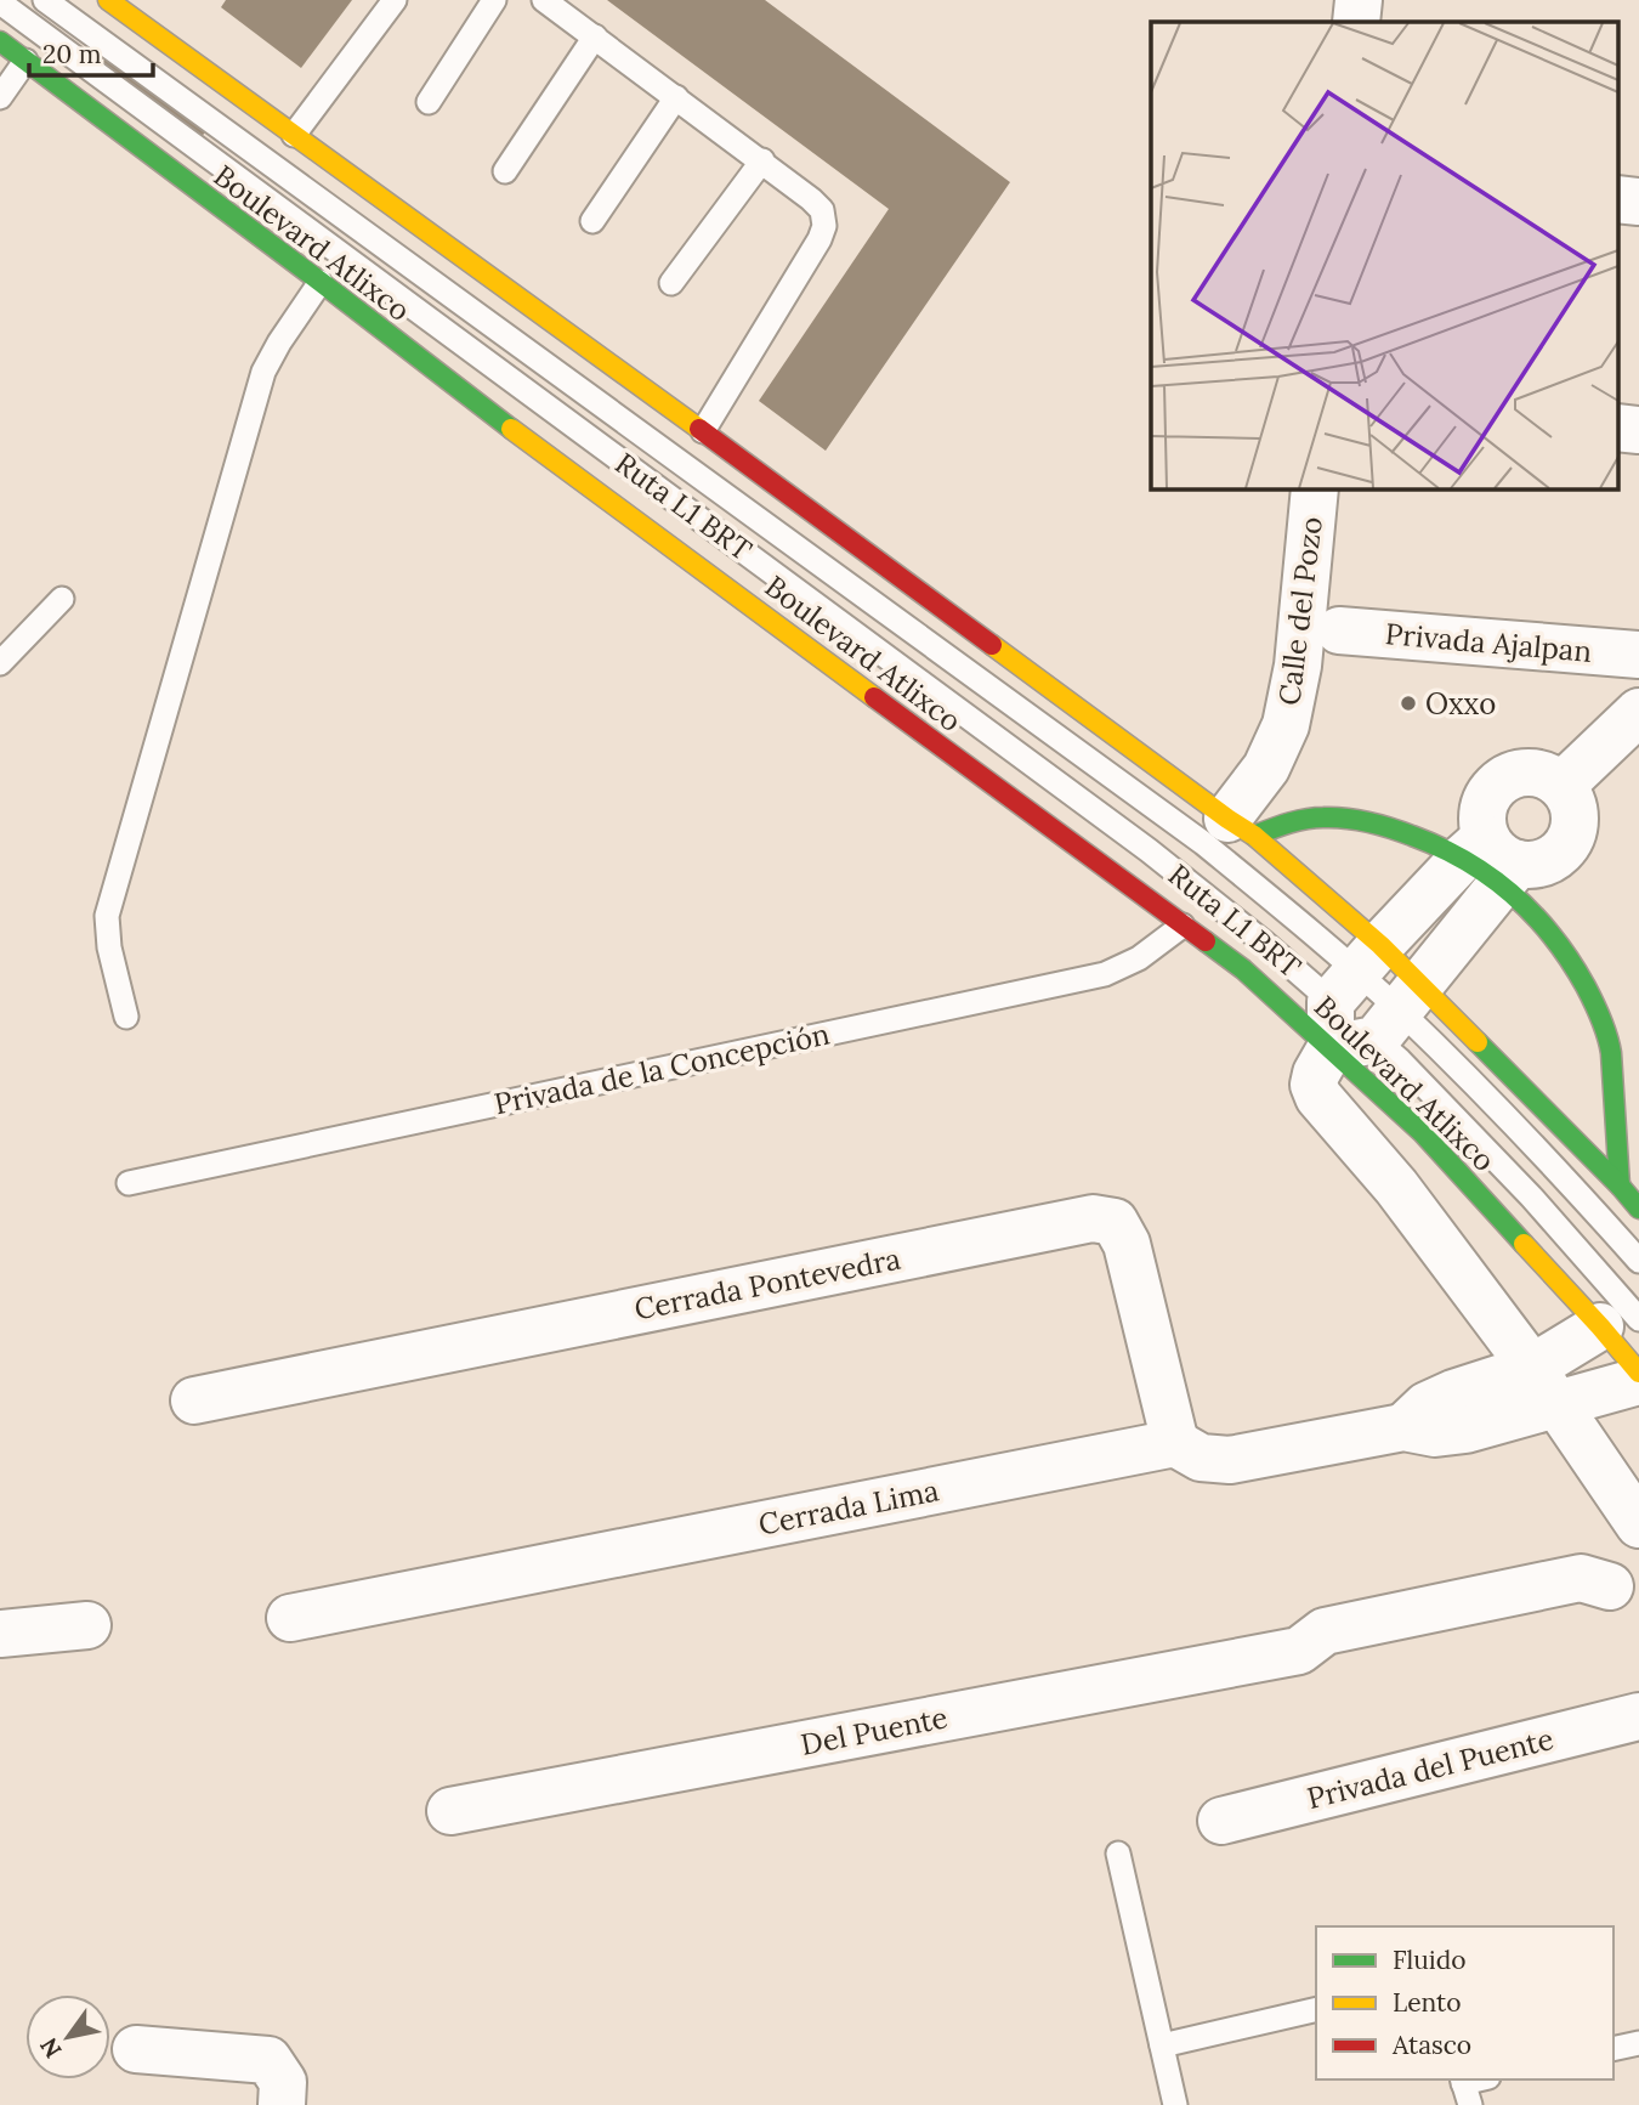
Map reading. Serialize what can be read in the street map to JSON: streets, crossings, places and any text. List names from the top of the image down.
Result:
{
  "streets": {
    "main road": ["Boulevard Atlixco"],
    "street": [
      "Calle del Pozo",
      "Privada Ajalpan",
      "Cerrada Pontevedra",
      "Cerrada Lima",
      "Del Puente",
      "Privada del Puente"
    ],
    "lane": ["Ruta L1 BRT", "Privada de la Concepción"]
  },
  "crossings": [
    ["Boulevard Atlixco", "Ruta L1 BRT"],
    ["Boulevard Atlixco", "Privada de la Concepción"],
    ["Cerrada Pontevedra", "Cerrada Lima"]
  ],
  "places": ["Oxxo"],
  "legend": ["Fluido", "Lento", "Atasco"],
  "scale_bar": "20 m",
  "north": "bottom left"
}
